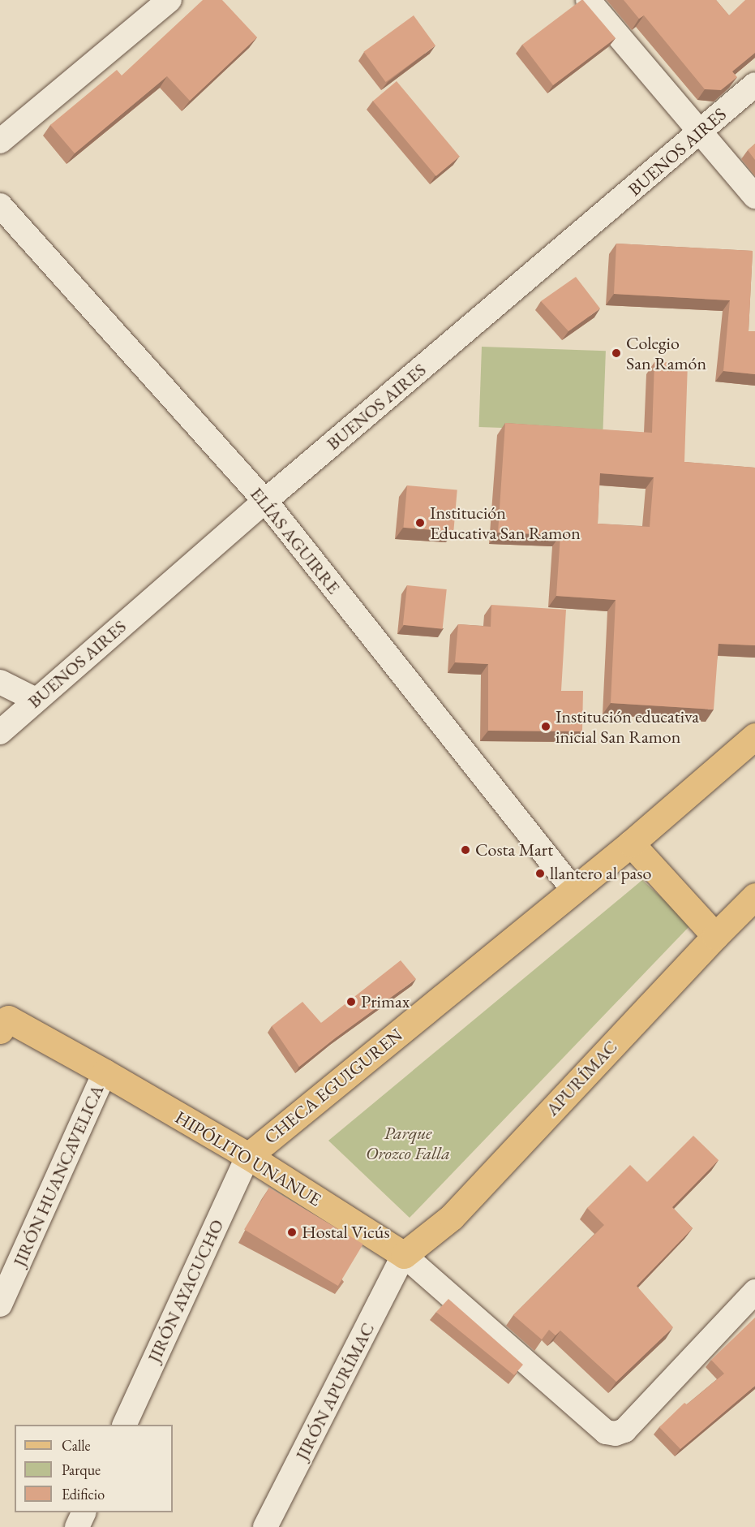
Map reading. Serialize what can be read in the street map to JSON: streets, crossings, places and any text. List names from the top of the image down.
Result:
{
  "streets": {
    "main road": ["APURÍMAC", "CHECA EGUIGUREN", "HIPÓLITO UNANUE"],
    "street": [
      "BUENOS AIRES",
      "ELÍAS AGUIRRE",
      "JIRÓN HUANCAVELICA",
      "JIRÓN AYACUCHO",
      "JIRÓN APURÍMAC"
    ]
  },
  "crossings": [
    ["BUENOS AIRES", "ELÍAS AGUIRRE"],
    ["ELÍAS AGUIRRE", "CHECA EGUIGUREN"],
    ["APURÍMAC", "HIPÓLITO UNANUE"],
    ["APURÍMAC", "JIRÓN APURÍMAC"],
    ["CHECA EGUIGUREN", "HIPÓLITO UNANUE"],
    ["CHECA EGUIGUREN", "JIRÓN AYACUCHO"],
    ["HIPÓLITO UNANUE", "JIRÓN HUANCAVELICA"],
    ["HIPÓLITO UNANUE", "JIRÓN AYACUCHO"],
    ["HIPÓLITO UNANUE", "JIRÓN APURÍMAC"]
  ],
  "parks": ["Parque Orozco Falla"],
  "places": [
    "Colegio San Ramón",
    "Institución Educativa San Ramon",
    "Institución educativa inicial San Ramon",
    "Costa Mart",
    "llantero al paso",
    "Primax",
    "Hostal Vicús"
  ],
  "legend": ["Calle", "Parque", "Edificio"]
}
